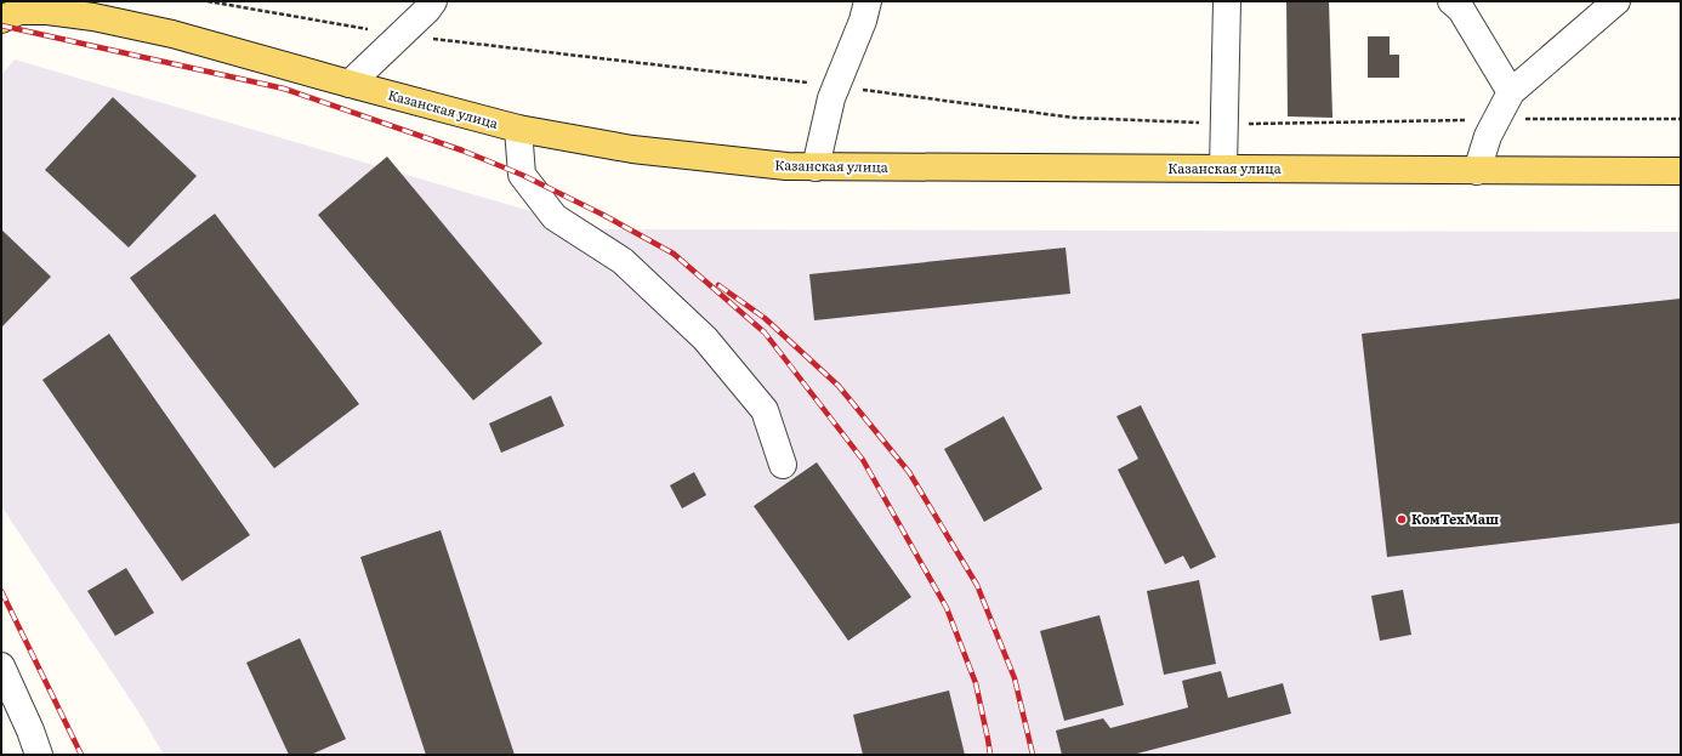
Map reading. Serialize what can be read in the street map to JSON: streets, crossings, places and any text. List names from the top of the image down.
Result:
{
  "streets": {
    "main road": ["Казанская улица"]
  },
  "places": ["КомТехМаш"]
}
